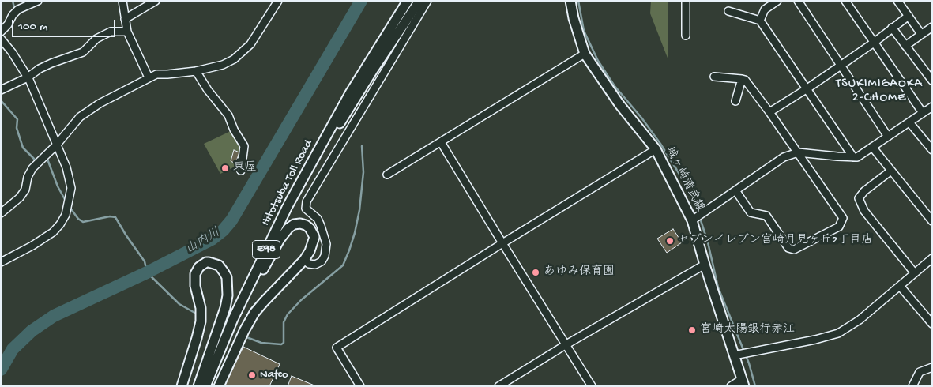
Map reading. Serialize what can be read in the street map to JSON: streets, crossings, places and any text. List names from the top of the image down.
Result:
{
  "streets": {
    "main road": ["城ヶ崎清武線", "Hitotsuba Toll Road", "E98"]
  },
  "districts": ["TSUKIMIGAOKA 2-CHOME"],
  "water": ["山内川"],
  "places": [
    "東屋",
    "セブンイレブン宮崎月見ヶ丘2丁目店",
    "あゆみ保育園",
    "宮崎太陽銀行赤江",
    "Nafco"
  ],
  "scale_bar": "100 m"
}
